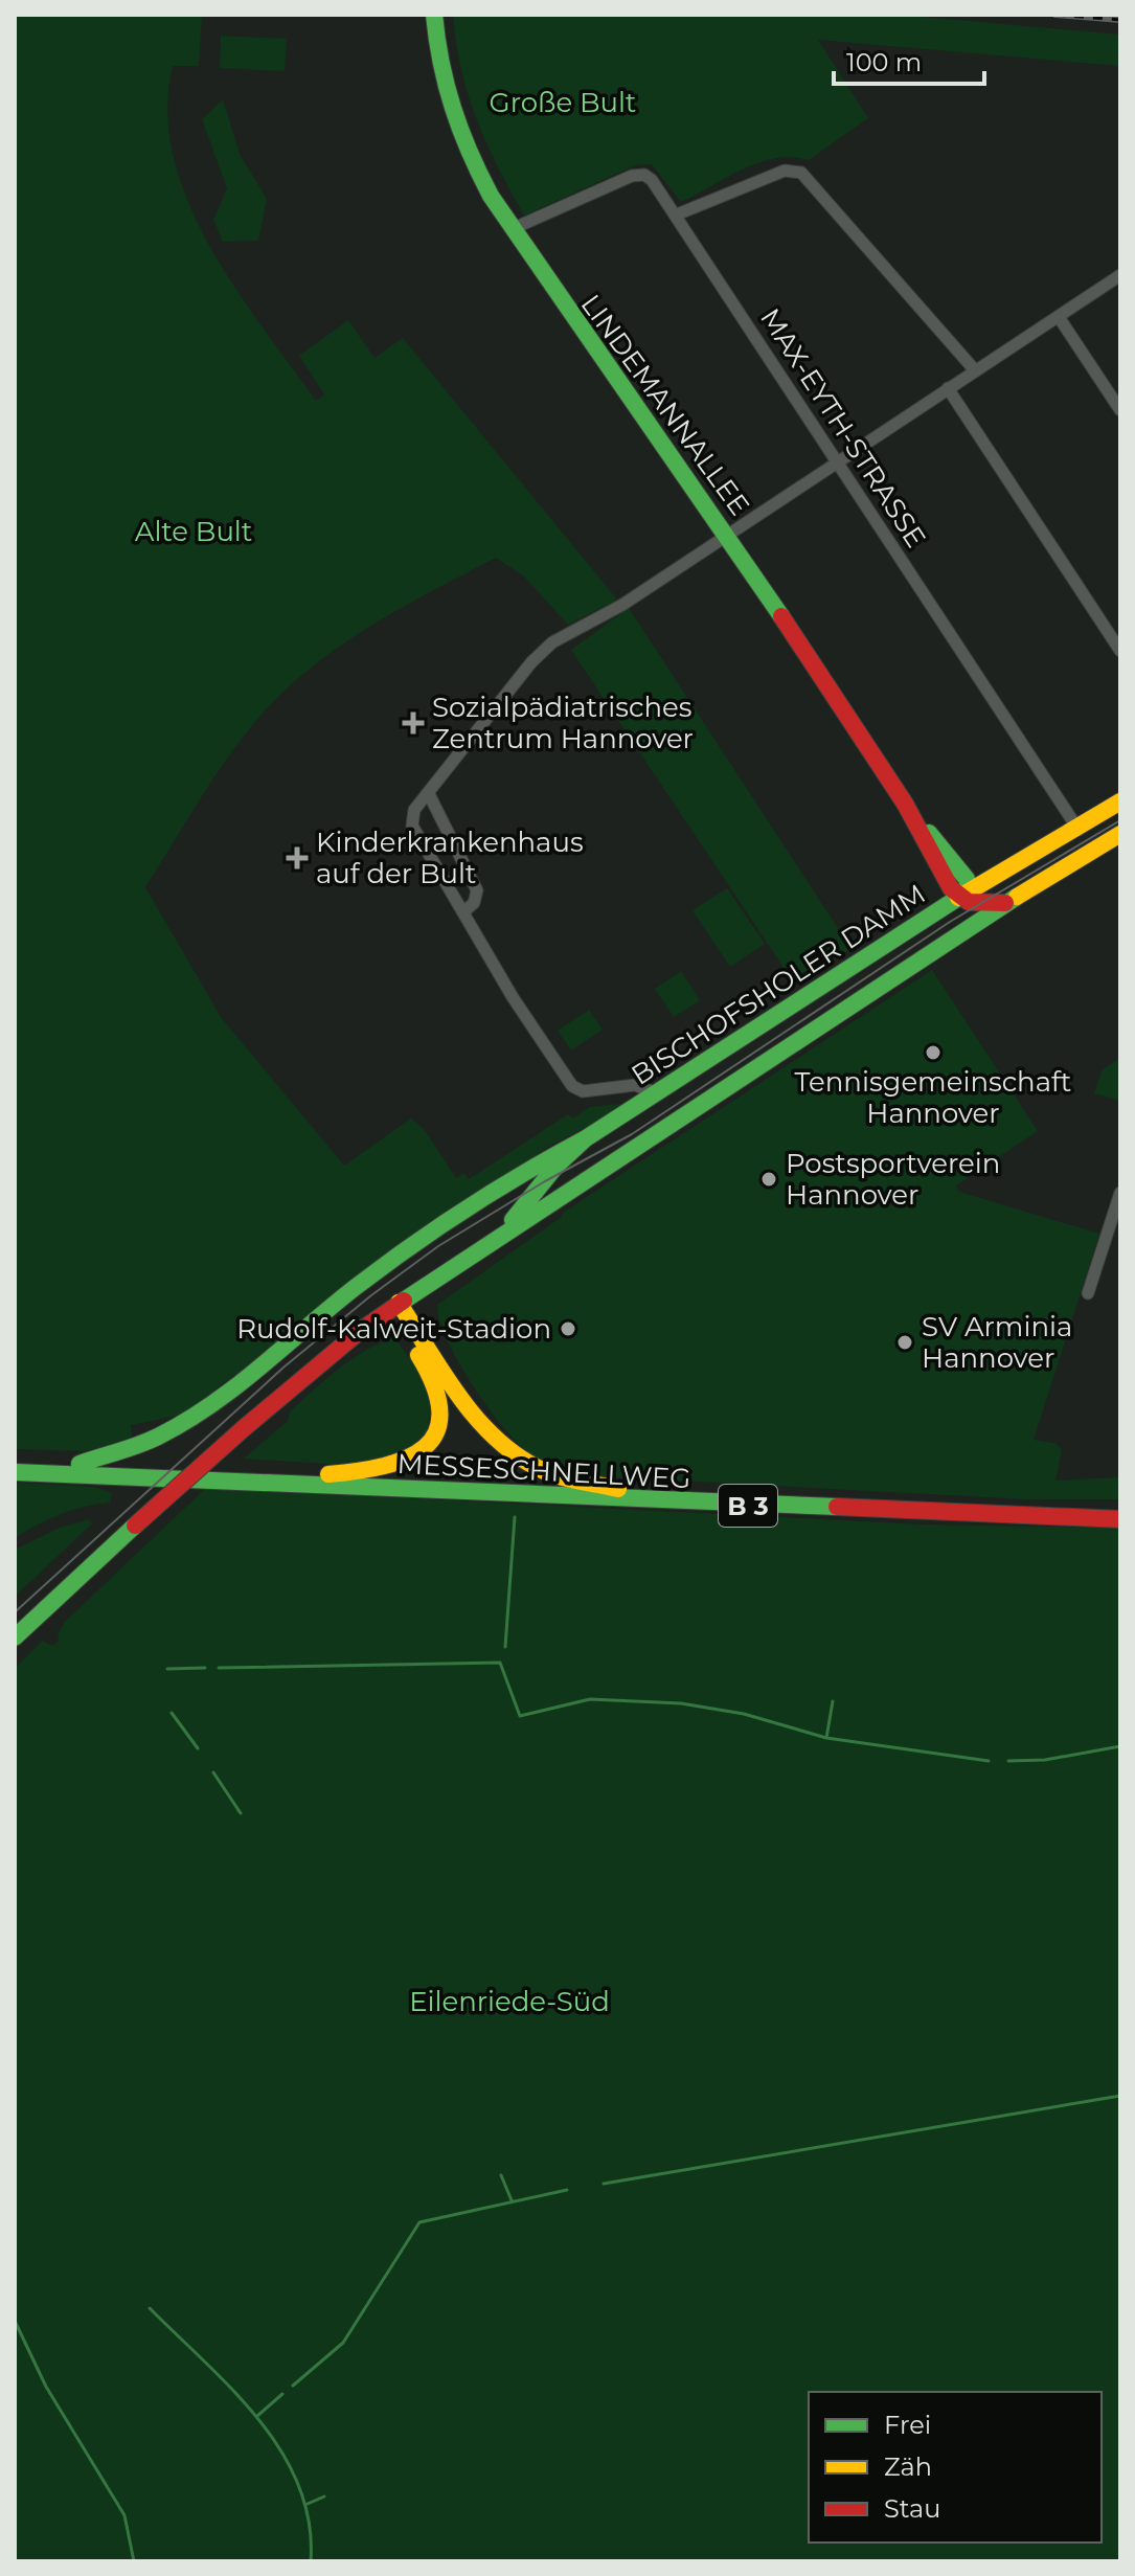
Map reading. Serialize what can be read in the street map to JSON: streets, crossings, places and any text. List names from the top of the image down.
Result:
{
  "streets": {
    "main road": [
      "LINDEMANNALLEE",
      "BISCHOFSHOLER DAMM",
      "MESSESCHNELLWEG",
      "B 3"
    ],
    "street": ["MAX-EYTH-STRASSE"]
  },
  "crossings": [
    ["LINDEMANNALLEE", "MAX-EYTH-STRASSE"],
    ["LINDEMANNALLEE", "BISCHOFSHOLER DAMM"],
    ["MAX-EYTH-STRASSE", "BISCHOFSHOLER DAMM"]
  ],
  "parks": ["Große Bult", "Alte Bult", "Eilenriede-Süd"],
  "places": {
    "health": ["Sozialpädiatrisches Zentrum Hannover", "Kinderkrankenhaus auf der Bult"],
    "other": [
      "Tennisgemeinschaft Hannover",
      "Postsportverein Hannover",
      "Rudolf-Kalweit-Stadion",
      "SV Arminia Hannover"
    ]
  },
  "legend": ["Frei", "Zäh", "Stau"],
  "scale_bar": "100 m"
}
